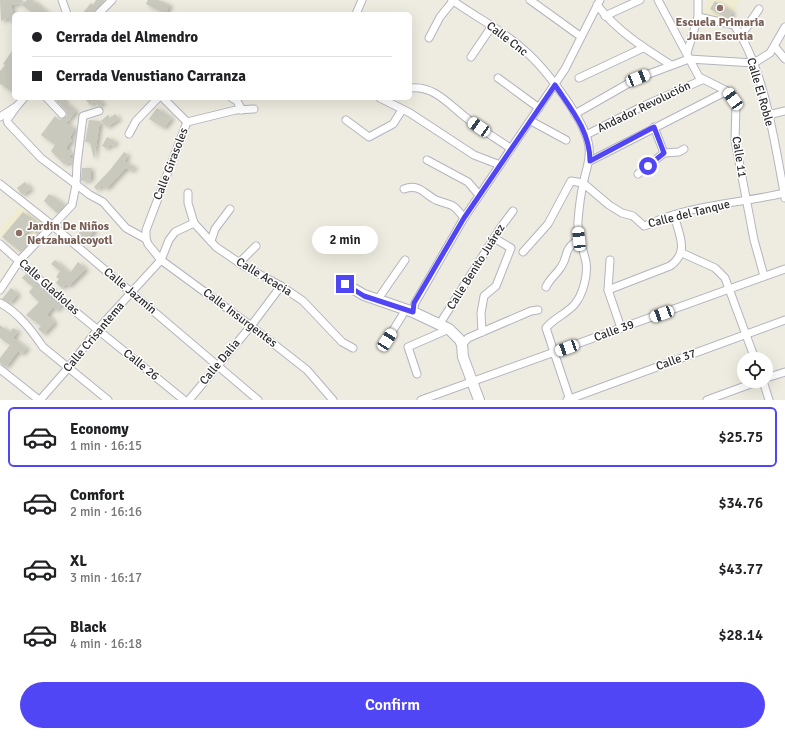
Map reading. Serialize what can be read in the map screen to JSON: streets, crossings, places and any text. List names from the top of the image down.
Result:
{
  "streets": {
    "street": [
      "Calle Cnc",
      "Calle El Roble",
      "Andador Revolución",
      "Calle 11",
      "Calle Girasoles",
      "Calle del Tanque",
      "Calle Benito Juárez",
      "Calle Acacia",
      "Calle Gladiolas",
      "Calle Jazmín",
      "Calle Insurgentes",
      "Calle 39",
      "Calle Crisantema",
      "Calle 37",
      "Calle Dalia",
      "Calle 26"
    ]
  },
  "crossings": [
    ["Calle Cnc", "Andador Revolución"],
    ["Calle El Roble", "Calle del Tanque"],
    ["Calle 11", "Calle del Tanque"],
    ["Calle 11", "Calle 39"],
    ["Calle Girasoles", "Calle Insurgentes"],
    ["Calle Acacia", "Calle Crisantema"],
    ["Calle Acacia", "Calle Dalia"],
    ["Calle Gladiolas", "Calle Crisantema"],
    ["Calle Gladiolas", "Calle 26"],
    ["Calle Jazmín", "Calle Crisantema"],
    ["Calle Jazmín", "Calle Dalia"],
    ["Calle Insurgentes", "Calle Crisantema"],
    ["Calle Insurgentes", "Calle Dalia"],
    ["Calle Crisantema", "Calle 26"]
  ],
  "places": ["Escuela Primaria Juan Escutia", "Jardin De Niños Netzahualcoyotl"],
  "page": {
    "banner": ["Cerrada del Almendro", "Cerrada Venustiano Carranza"],
    "bubble": "2 min",
    "list": [
      {
        "name": "Economy",
        "note": "1 min · 16:15",
        "value": "$25.75"
      },
      {
        "name": "Comfort",
        "note": "2 min · 16:16",
        "value": "$34.76"
      },
      {
        "name": "XL",
        "note": "3 min · 16:17",
        "value": "$43.77"
      },
      {
        "name": "Black",
        "note": "4 min · 16:18",
        "value": "$28.14"
      }
    ],
    "buttons": "Confirm"
  }
}
